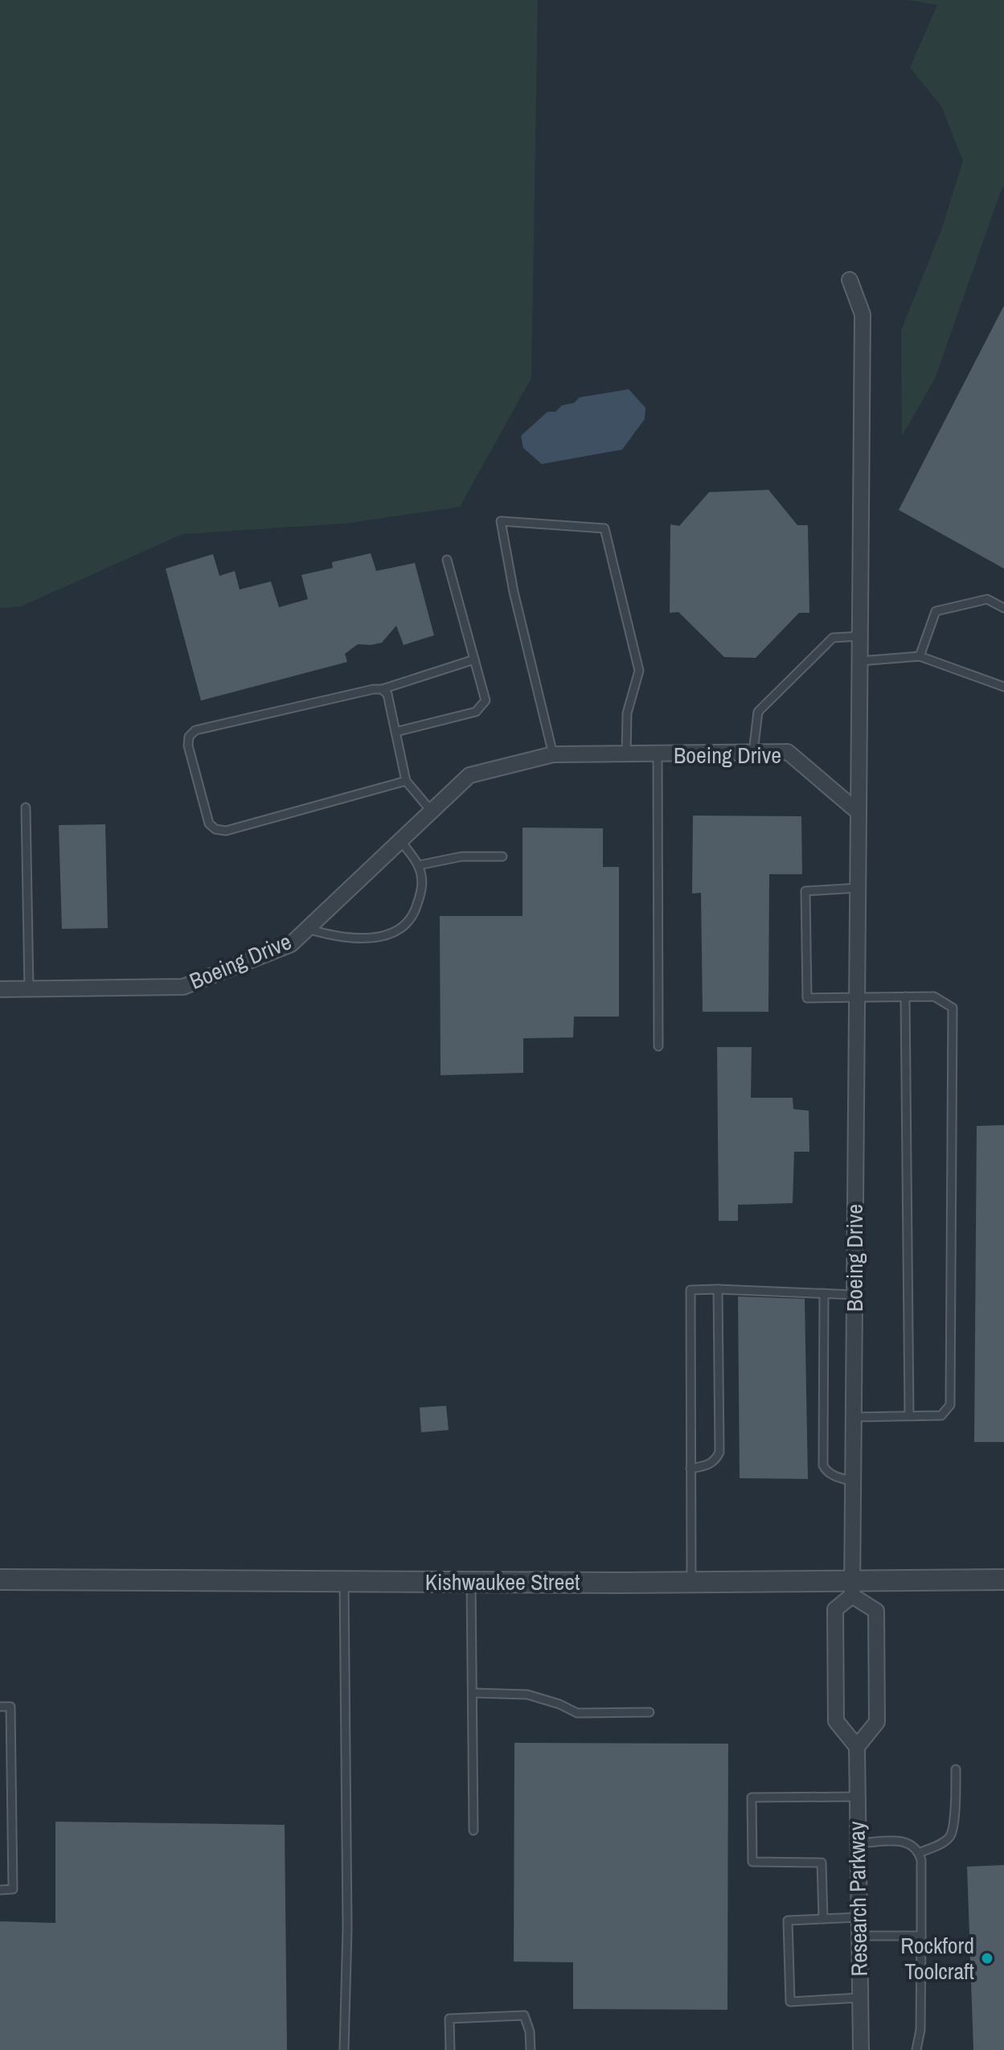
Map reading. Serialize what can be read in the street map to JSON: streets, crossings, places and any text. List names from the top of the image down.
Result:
{
  "streets": {
    "street": ["Boeing Drive", "Kishwaukee Street", "Research Parkway"]
  },
  "crossings": [
    ["Boeing Drive", "Kishwaukee Street"]
  ],
  "places": ["Rockford Toolcraft"]
}
